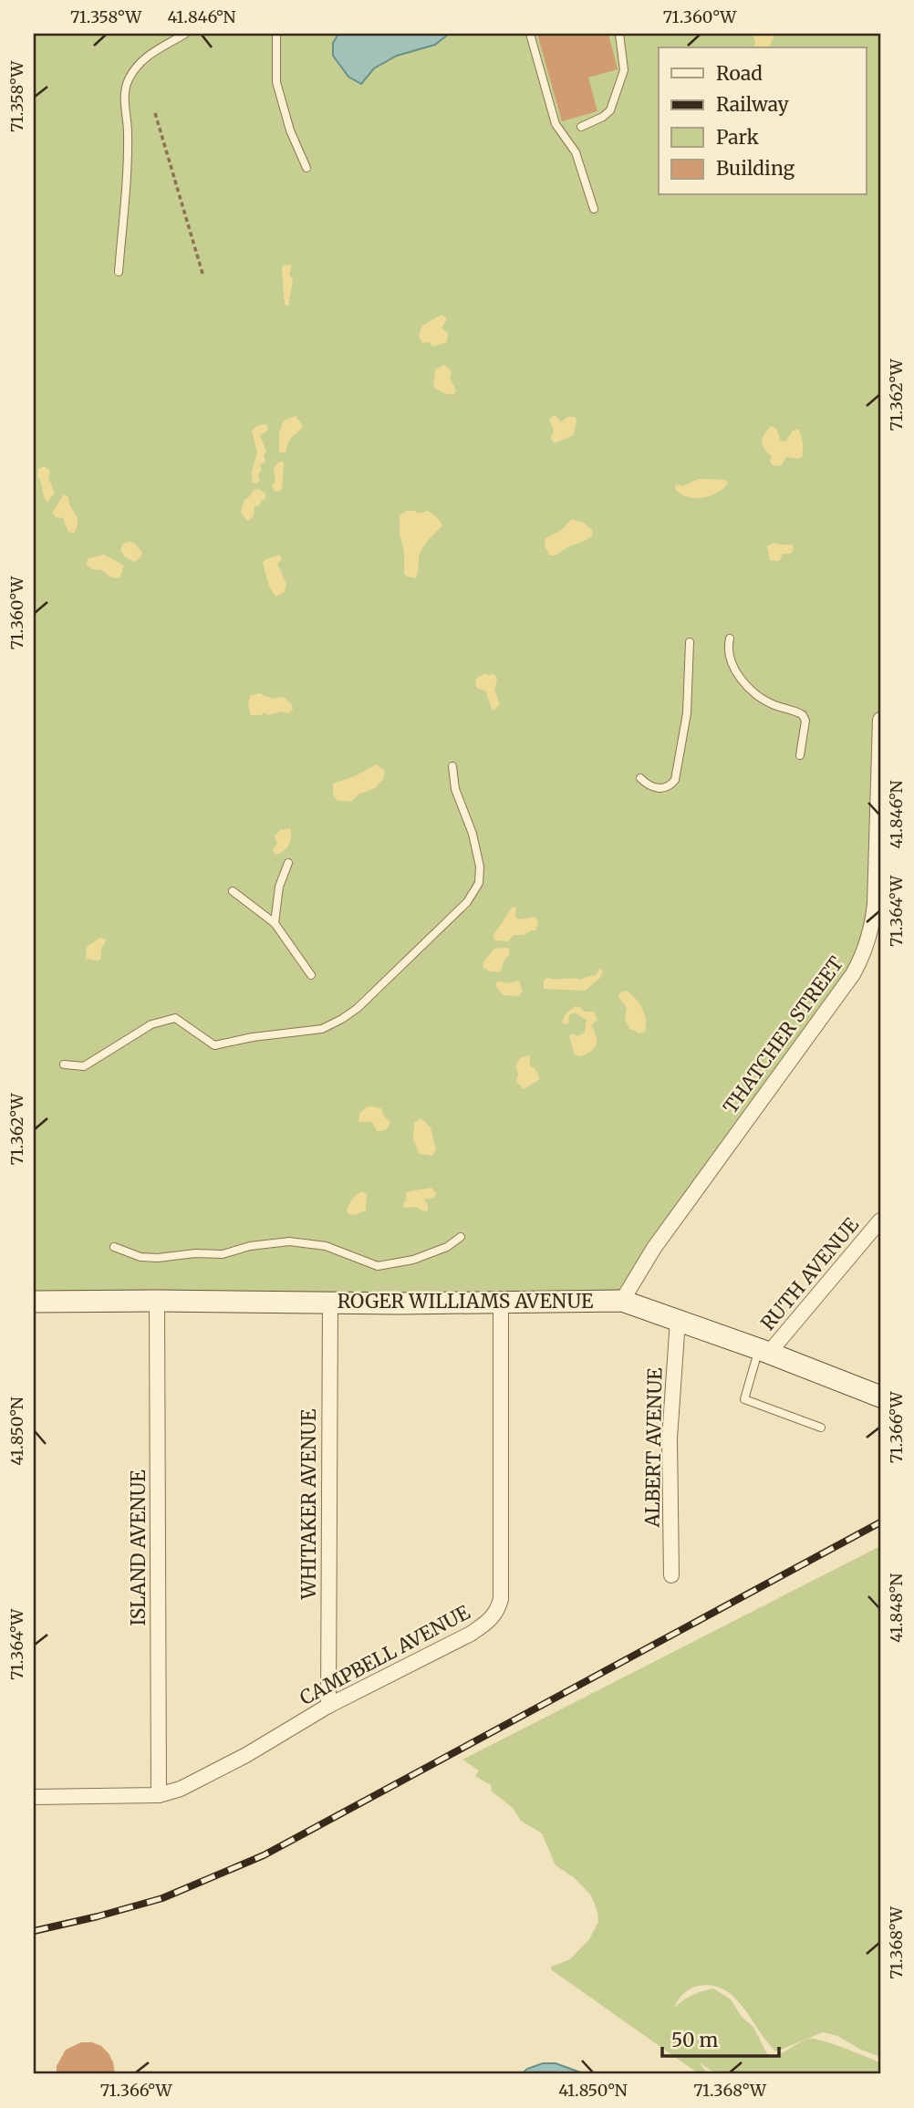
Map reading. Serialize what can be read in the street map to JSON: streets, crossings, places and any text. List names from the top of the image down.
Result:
{
  "streets": {
    "main road": ["ROGER WILLIAMS AVENUE"],
    "street": [
      "THATCHER STREET",
      "RUTH AVENUE",
      "ALBERT AVENUE",
      "WHITAKER AVENUE",
      "ISLAND AVENUE",
      "CAMPBELL AVENUE"
    ]
  },
  "crossings": [
    ["THATCHER STREET", "ROGER WILLIAMS AVENUE"],
    ["RUTH AVENUE", "ROGER WILLIAMS AVENUE"],
    ["ROGER WILLIAMS AVENUE", "ALBERT AVENUE"],
    ["ROGER WILLIAMS AVENUE", "WHITAKER AVENUE"],
    ["ROGER WILLIAMS AVENUE", "ISLAND AVENUE"],
    ["ROGER WILLIAMS AVENUE", "CAMPBELL AVENUE"],
    ["WHITAKER AVENUE", "CAMPBELL AVENUE"],
    ["ISLAND AVENUE", "CAMPBELL AVENUE"]
  ],
  "legend": [
    "Road",
    "Railway",
    "Park",
    "Building"
  ],
  "scale_bar": "50 m",
  "coordinates": [
    "71.358°W",
    "41.846°N",
    "71.360°W",
    "71.362°W",
    "71.364°W",
    "71.366°W",
    "41.850°N",
    "41.848°N",
    "71.368°W"
  ]
}
